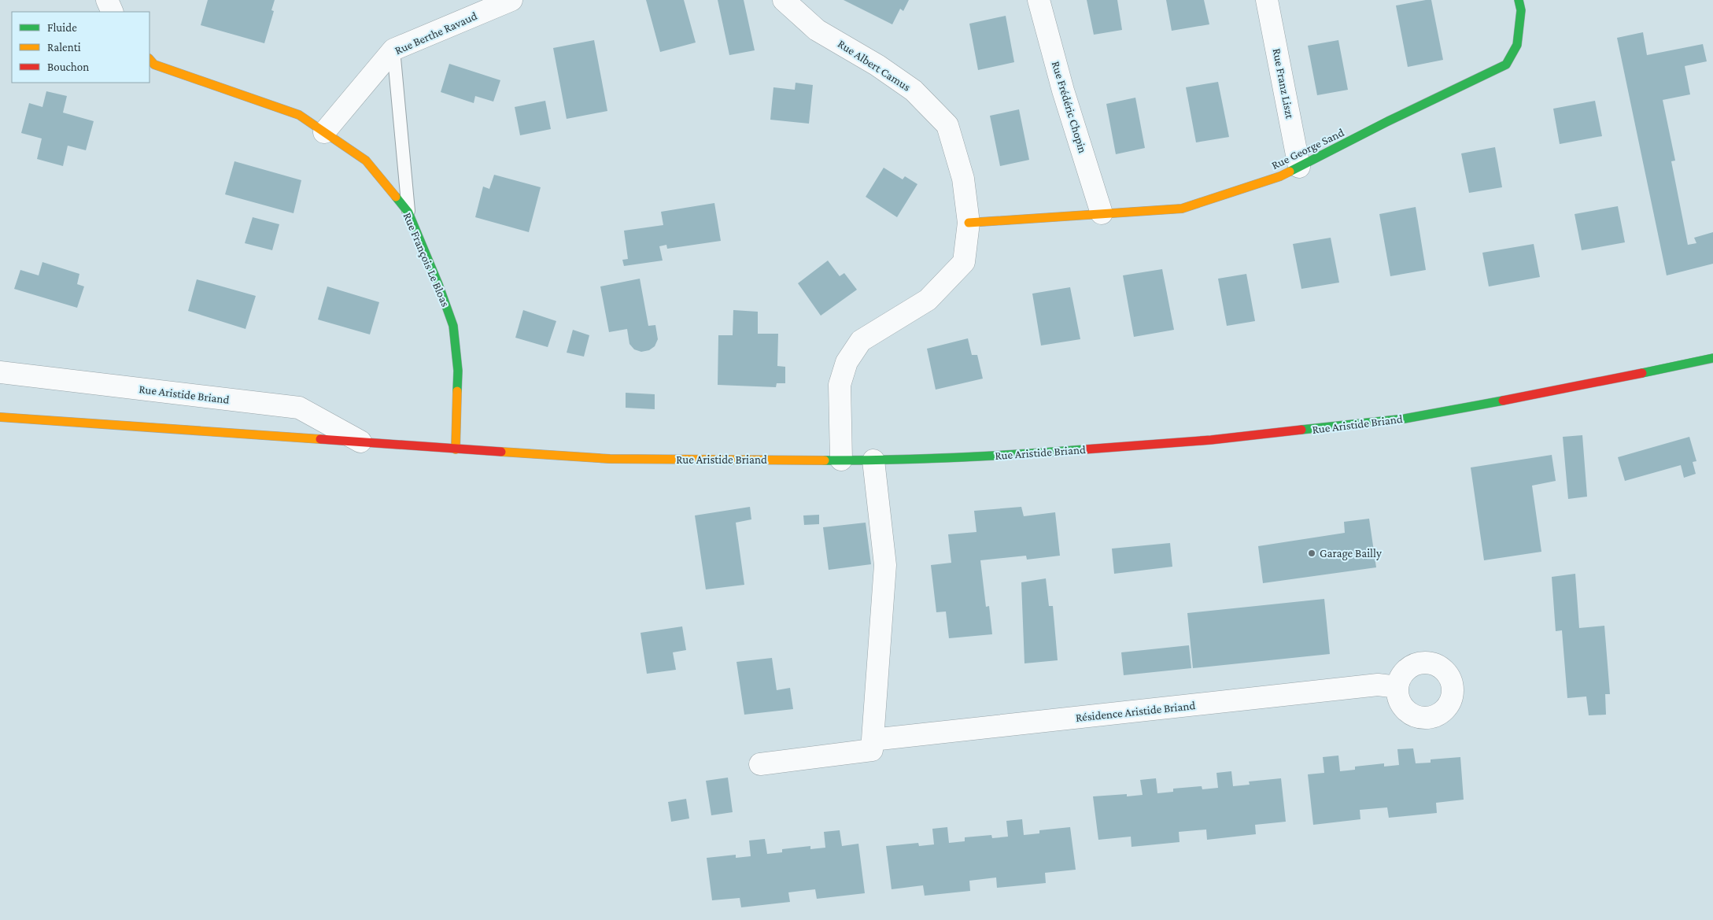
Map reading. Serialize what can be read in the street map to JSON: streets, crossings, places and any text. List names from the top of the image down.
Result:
{
  "streets": {
    "main road": ["Rue George Sand", "Rue François Le Bloas", "Rue Aristide Briand"],
    "street": [
      "Rue Berthe Ravaud",
      "Rue Albert Camus",
      "Rue Franz Liszt",
      "Rue Frédéric Chopin",
      "Résidence Aristide Briand"
    ]
  },
  "crossings": [
    ["Rue Berthe Ravaud", "Rue François Le Bloas"],
    ["Rue Albert Camus", "Rue George Sand"],
    ["Rue Albert Camus", "Rue Aristide Briand"],
    ["Rue Franz Liszt", "Rue George Sand"],
    ["Rue Frédéric Chopin", "Rue George Sand"],
    ["Rue François Le Bloas", "Rue Aristide Briand"]
  ],
  "places": ["Garage Bailly"],
  "legend": ["Fluide", "Ralenti", "Bouchon"]
}
